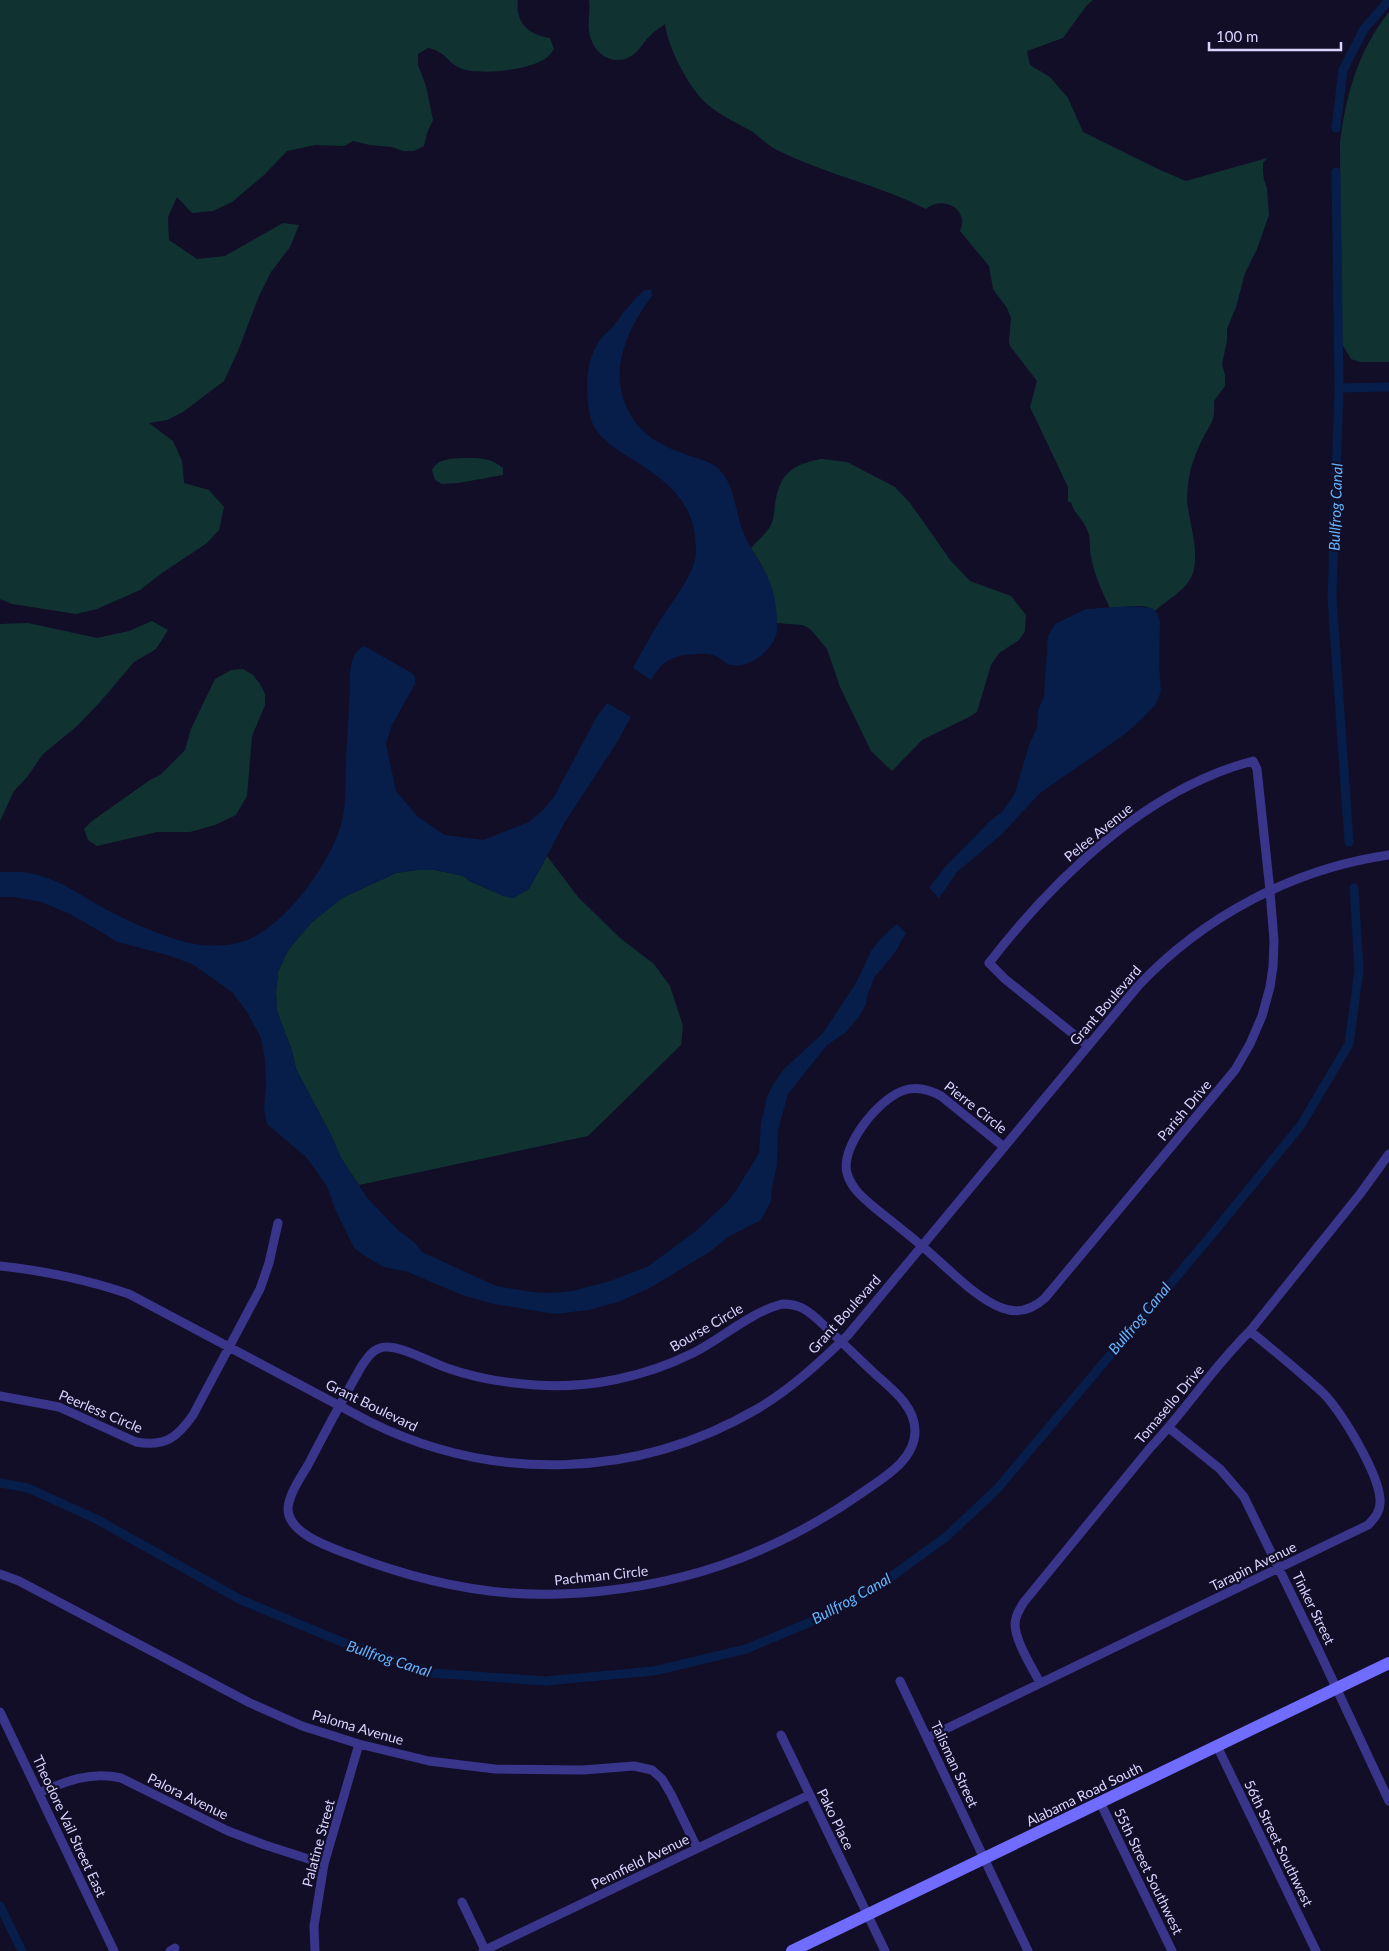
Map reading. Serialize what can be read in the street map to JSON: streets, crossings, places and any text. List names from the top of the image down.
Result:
{
  "streets": {
    "street": [
      "Pelee Avenue",
      "Grant Boulevard",
      "Pierre Circle",
      "Parish Drive",
      "Bourse Circle",
      "Tomasello Drive",
      "Peerless Circle",
      "Tarapin Avenue",
      "Pachman Circle",
      "Tinker Street",
      "Paloma Avenue",
      "Talisman Street",
      "Alabama Road South",
      "Palora Avenue",
      "Pako Place",
      "Theodore Vail Street East",
      "Palatine Street",
      "56th Street Southwest",
      "Pennfield Avenue",
      "55th Street Southwest"
    ]
  },
  "crossings": [
    ["Pelee Avenue", "Grant Boulevard"],
    ["Pelee Avenue", "Parish Drive"],
    ["Grant Boulevard", "Pierre Circle"],
    ["Grant Boulevard", "Parish Drive"],
    ["Grant Boulevard", "Bourse Circle"],
    ["Grant Boulevard", "Peerless Circle"],
    ["Grant Boulevard", "Pachman Circle"],
    ["Pierre Circle", "Parish Drive"],
    ["Bourse Circle", "Pachman Circle"],
    ["Tomasello Drive", "Tarapin Avenue"],
    ["Tomasello Drive", "Tinker Street"],
    ["Tarapin Avenue", "Tinker Street"],
    ["Tarapin Avenue", "Talisman Street"],
    ["Tinker Street", "Alabama Road South"],
    ["Paloma Avenue", "Palatine Street"],
    ["Paloma Avenue", "Pennfield Avenue"],
    ["Talisman Street", "Alabama Road South"],
    ["Alabama Road South", "Pako Place"],
    ["Alabama Road South", "56th Street Southwest"],
    ["Alabama Road South", "55th Street Southwest"],
    ["Palora Avenue", "Theodore Vail Street East"],
    ["Palora Avenue", "Palatine Street"],
    ["Pako Place", "Pennfield Avenue"]
  ],
  "water": ["Bullfrog Canal"],
  "scale_bar": "100 m"
}
